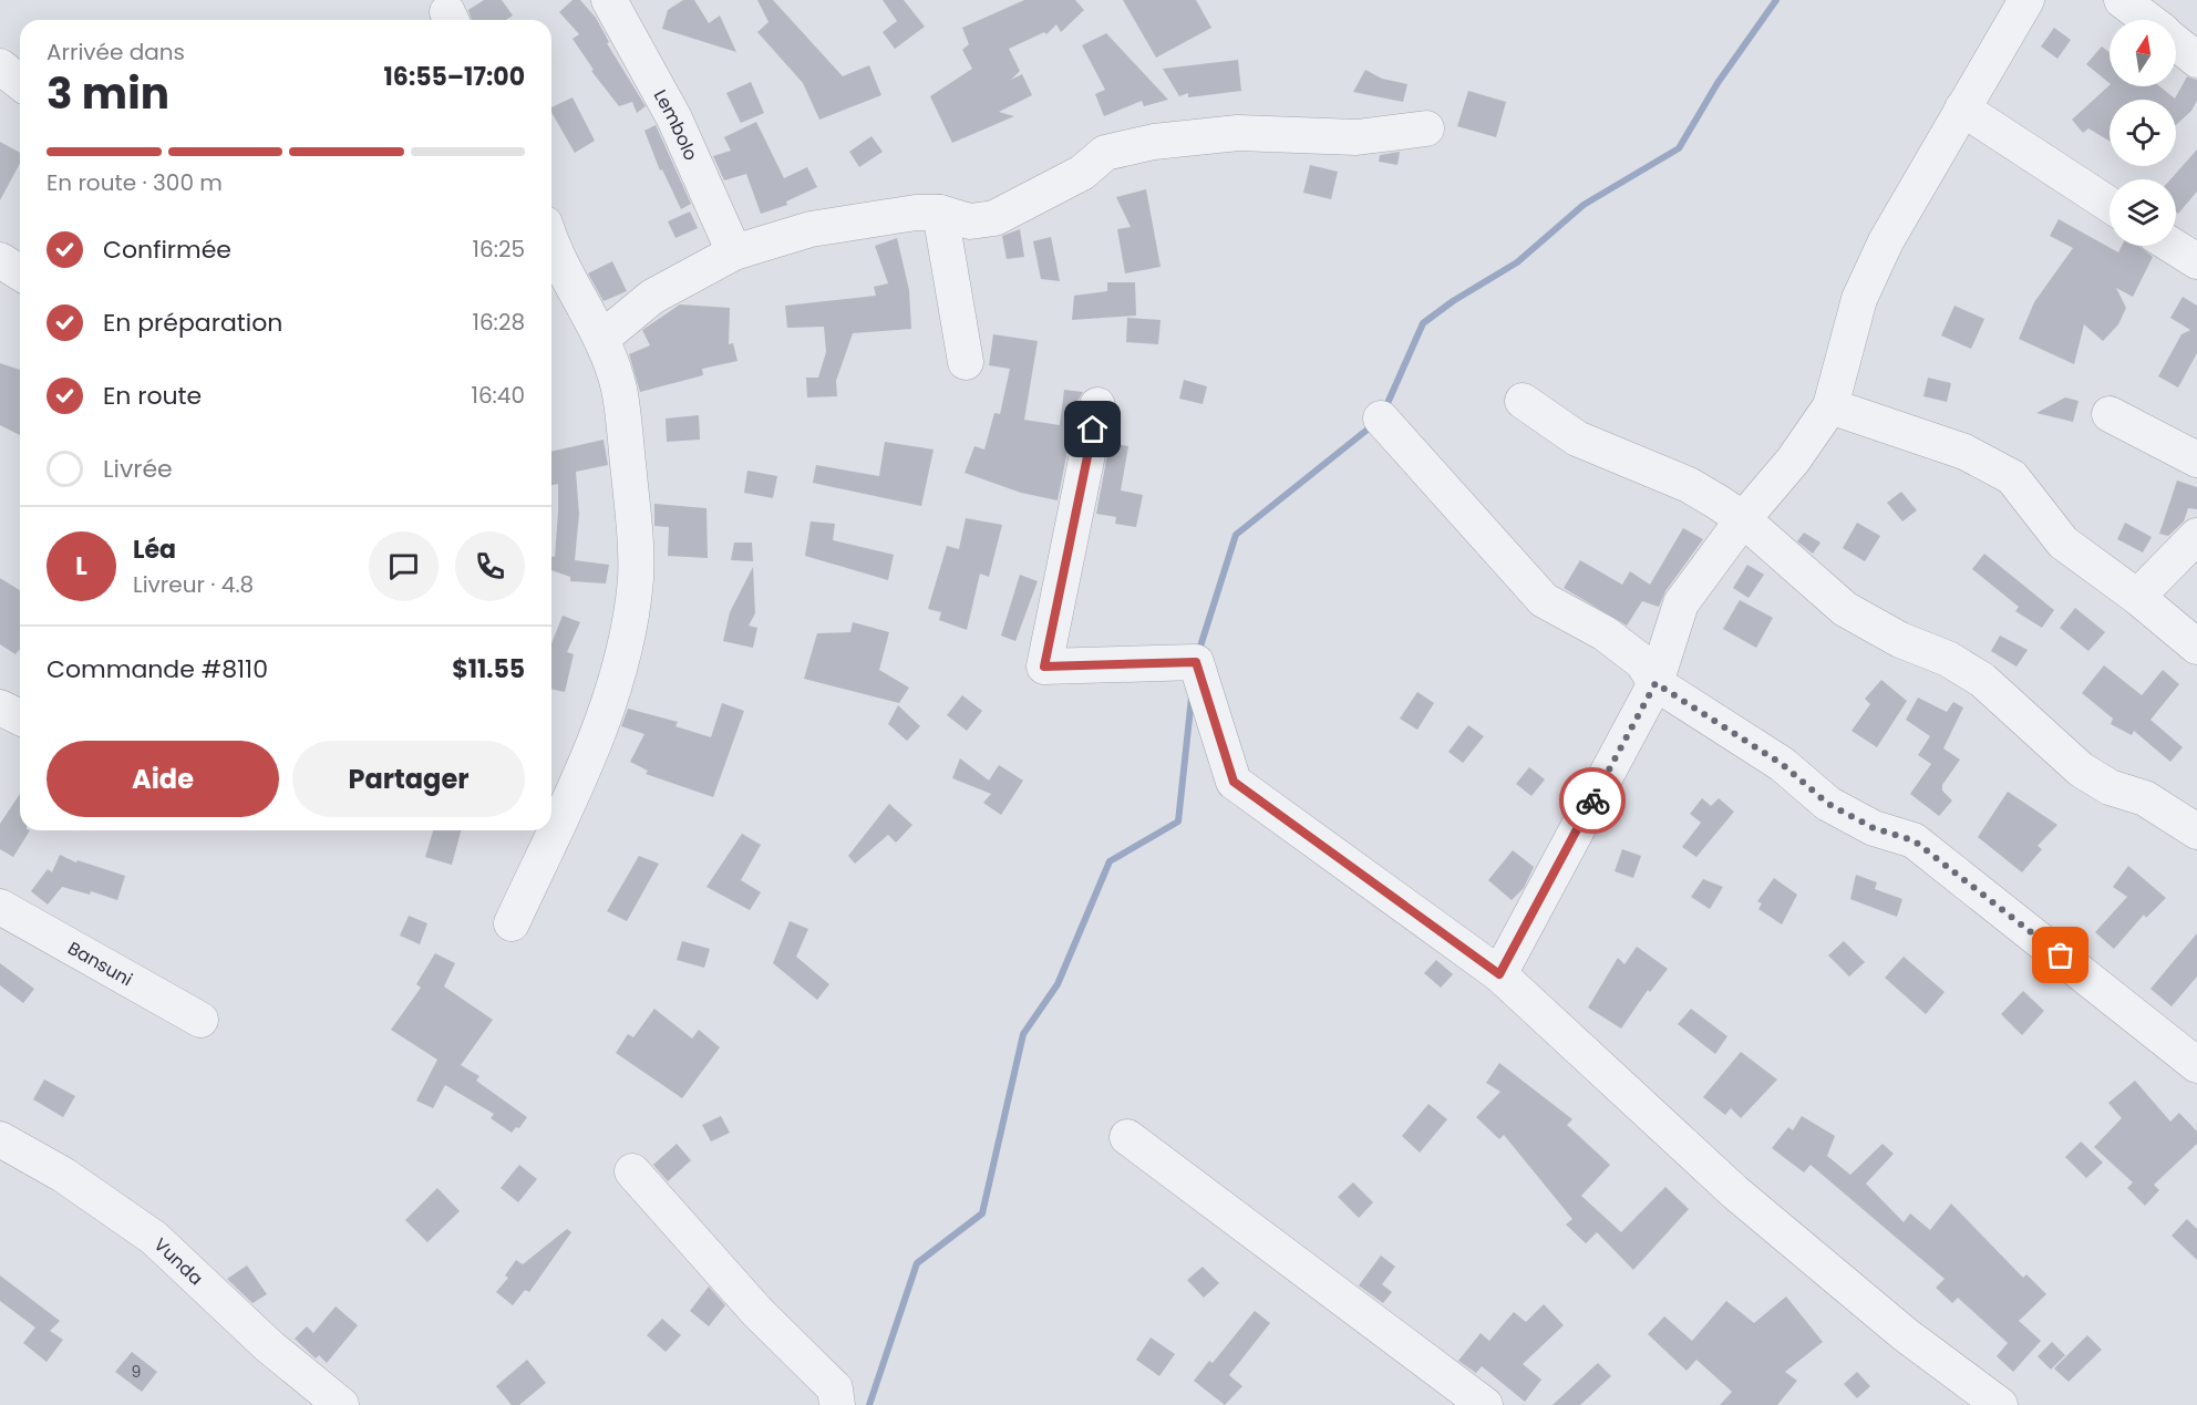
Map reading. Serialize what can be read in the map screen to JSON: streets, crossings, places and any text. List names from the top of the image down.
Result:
{
  "streets": {
    "street": ["Lembolo", "Bansuni", "Vunda"]
  },
  "house_numbers": ["9"],
  "north": "top",
  "page": {
    "heading": ["3 min", "Arrivée dans", "16:55–17:00"],
    "panel": [
      "Léa",
      "Livreur · 4.8",
      "Commande #8110",
      "$11.55"
    ],
    "bar": "En route · 300 m",
    "list": [
      ["Confirmée", "16:25"],
      ["En préparation", "16:28"],
      ["En route", "16:40"],
      "Livrée"
    ],
    "round": "L",
    "buttons": ["Aide", "Partager"]
  }
}
